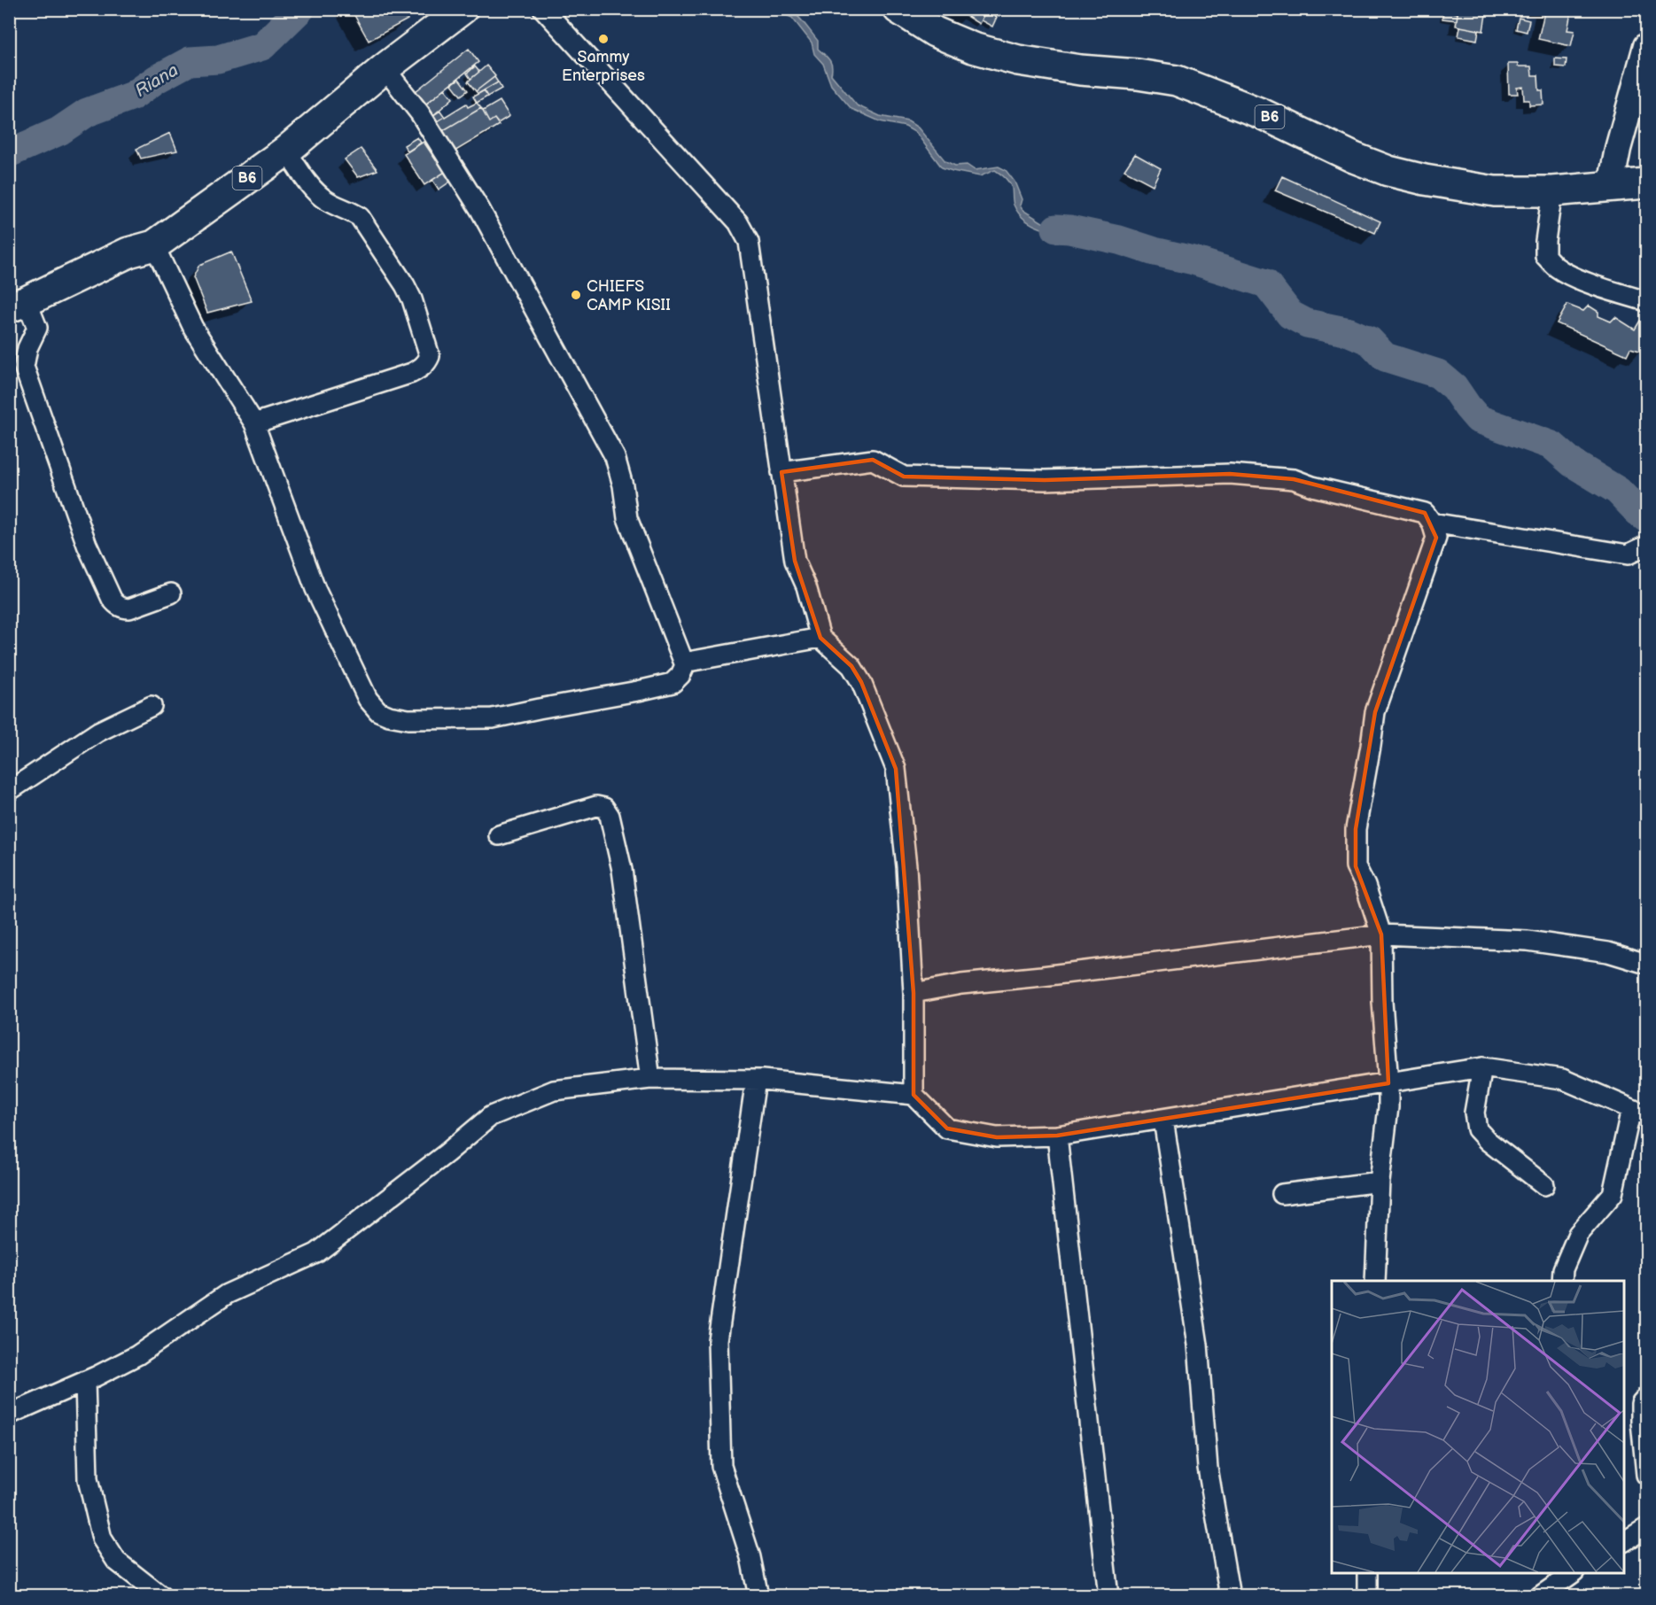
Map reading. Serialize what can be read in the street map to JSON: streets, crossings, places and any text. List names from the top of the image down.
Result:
{
  "streets": {
    "highway": ["B6"]
  },
  "water": ["Riana"],
  "places": ["Sammy Enterprises", "CHIEFS CAMP KISII"]
}
